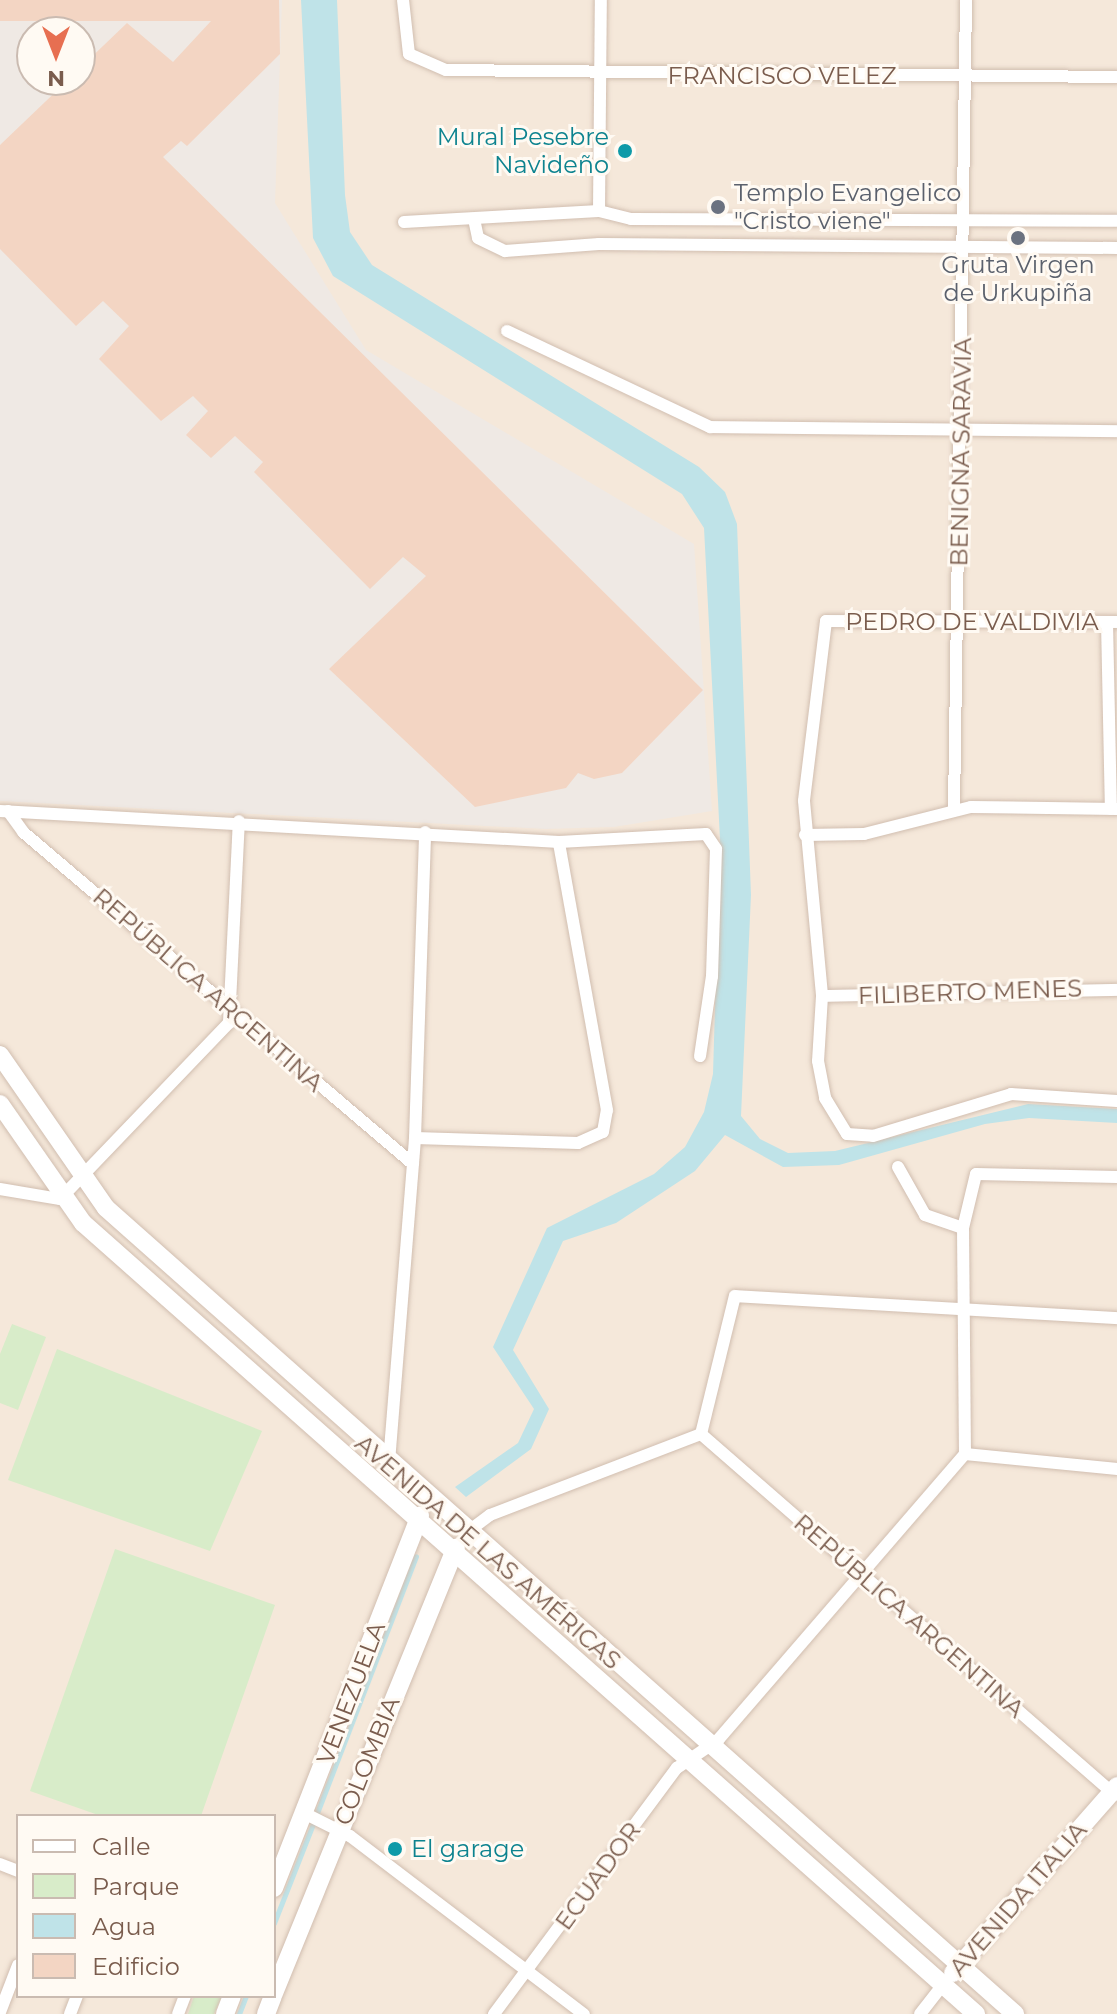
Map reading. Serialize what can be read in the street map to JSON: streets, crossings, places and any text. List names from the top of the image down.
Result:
{
  "streets": {
    "main road": [
      "AVENIDA DE LAS AMÉRICAS",
      "VENEZUELA",
      "COLOMBIA",
      "AVENIDA ITALIA"
    ],
    "street": [
      "FRANCISCO VELEZ",
      "BENIGNA SARAVIA",
      "PEDRO DE VALDIVIA",
      "REPÚBLICA ARGENTINA",
      "FILIBERTO MENES",
      "ECUADOR"
    ]
  },
  "crossings": [
    ["FRANCISCO VELEZ", "BENIGNA SARAVIA"],
    ["BENIGNA SARAVIA", "PEDRO DE VALDIVIA"],
    ["REPÚBLICA ARGENTINA", "ECUADOR"],
    ["REPÚBLICA ARGENTINA", "AVENIDA ITALIA"],
    ["AVENIDA DE LAS AMÉRICAS", "VENEZUELA"],
    ["AVENIDA DE LAS AMÉRICAS", "COLOMBIA"],
    ["AVENIDA DE LAS AMÉRICAS", "ECUADOR"],
    ["AVENIDA DE LAS AMÉRICAS", "AVENIDA ITALIA"]
  ],
  "places": [
    "Mural Pesebre Navideño",
    "Templo Evangelico \"Cristo viene\"",
    "Gruta Virgen de Urkupiña",
    "El garage"
  ],
  "legend": [
    "Calle",
    "Parque",
    "Agua",
    "Edificio"
  ],
  "north": "bottom"
}
